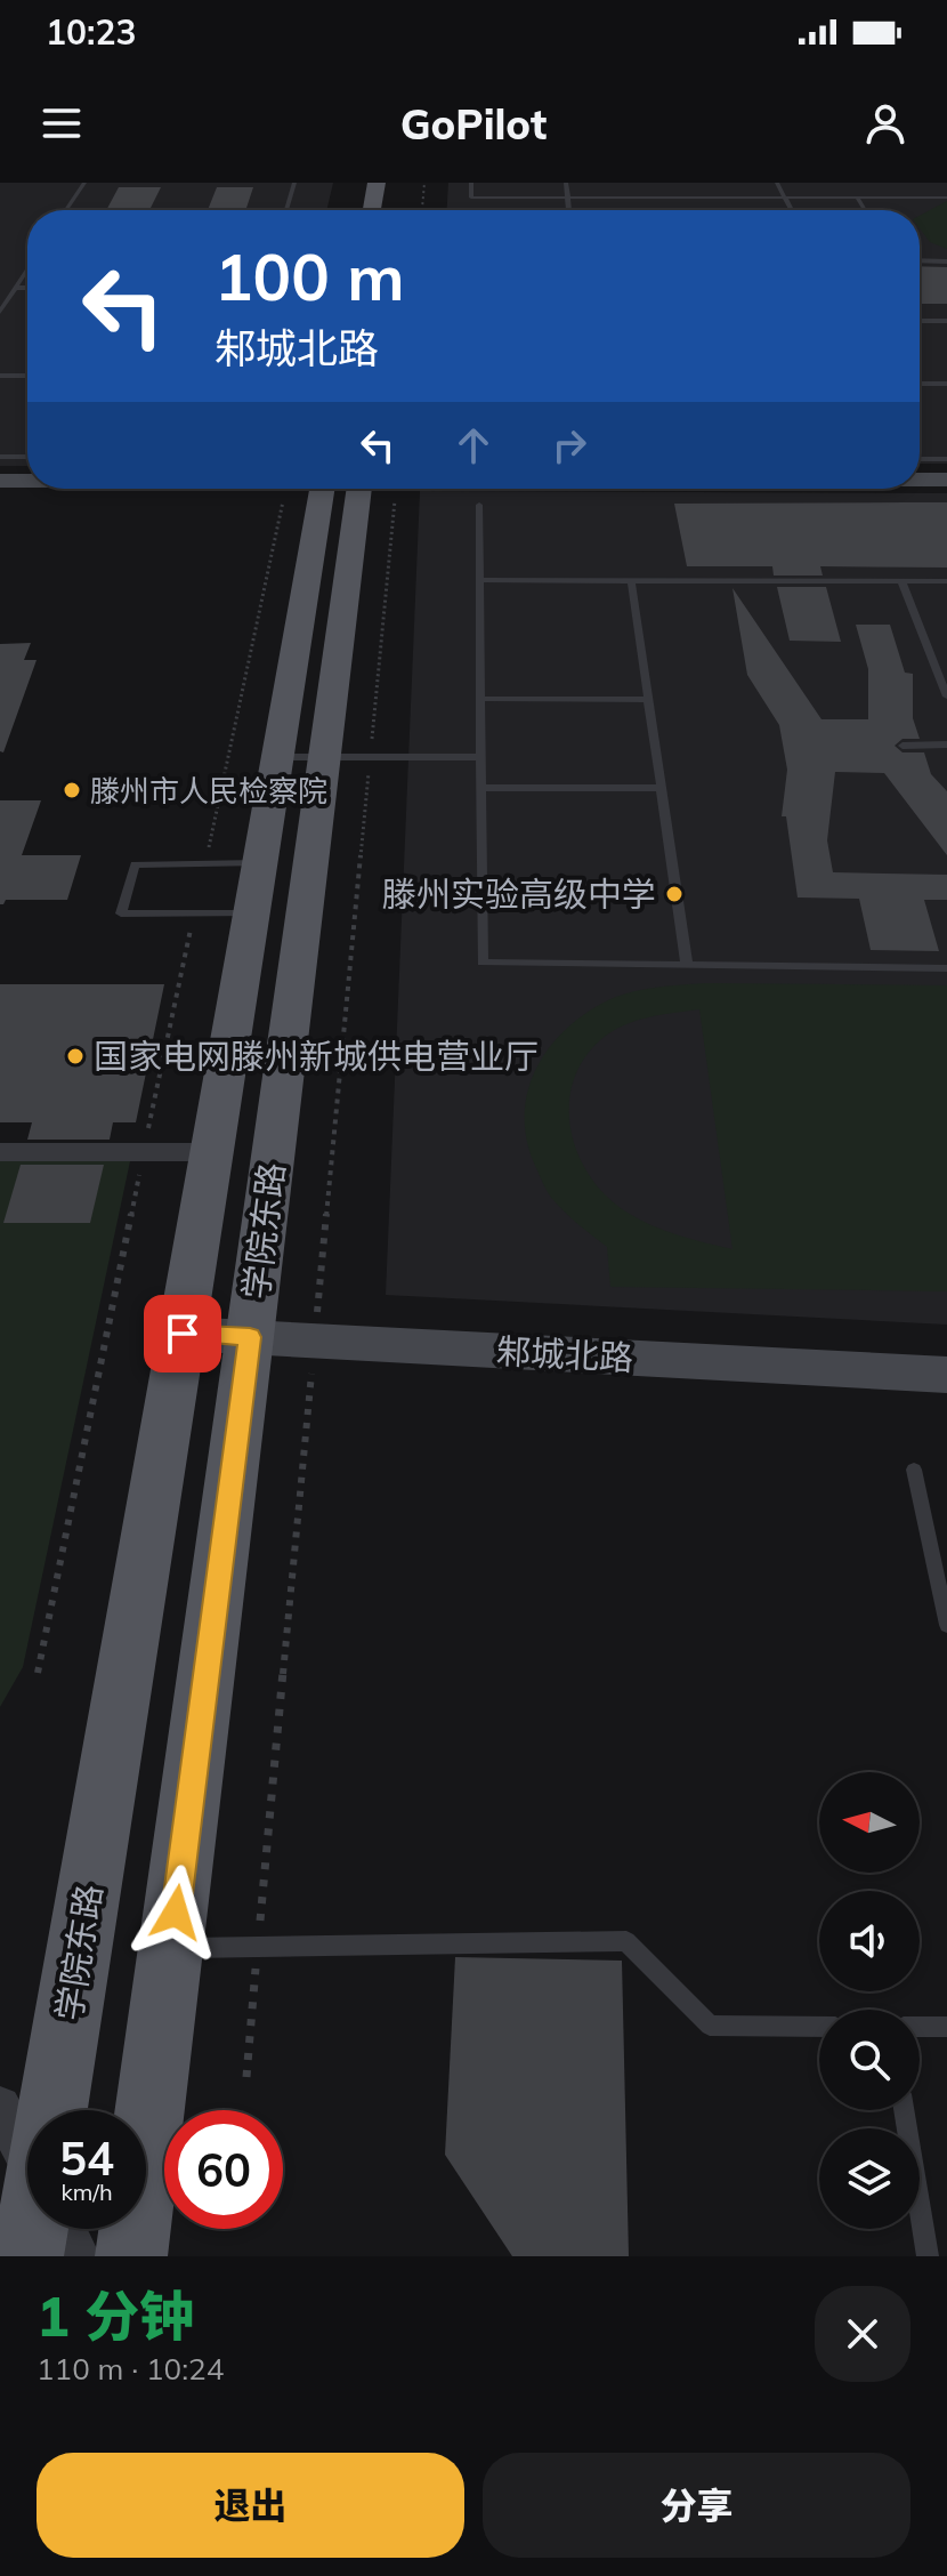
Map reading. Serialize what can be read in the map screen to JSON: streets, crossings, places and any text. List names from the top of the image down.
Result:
{
  "streets": {
    "main road": ["学院东路"],
    "street": ["邾城北路"]
  },
  "crossings": [
    ["学院东路", "邾城北路"]
  ],
  "places": ["滕州市人民检察院", "滕州实验高级中学", "国家电网滕州新城供电营业厅"],
  "north": "left",
  "page": {
    "status": "10:23",
    "header": "GoPilot",
    "turn": ["100 m", "邾城北路"],
    "speed": "54 km/h",
    "limit": "60",
    "heading": ["1 分钟", "110 m · 10:24"],
    "buttons": ["退出", "分享"]
  }
}
